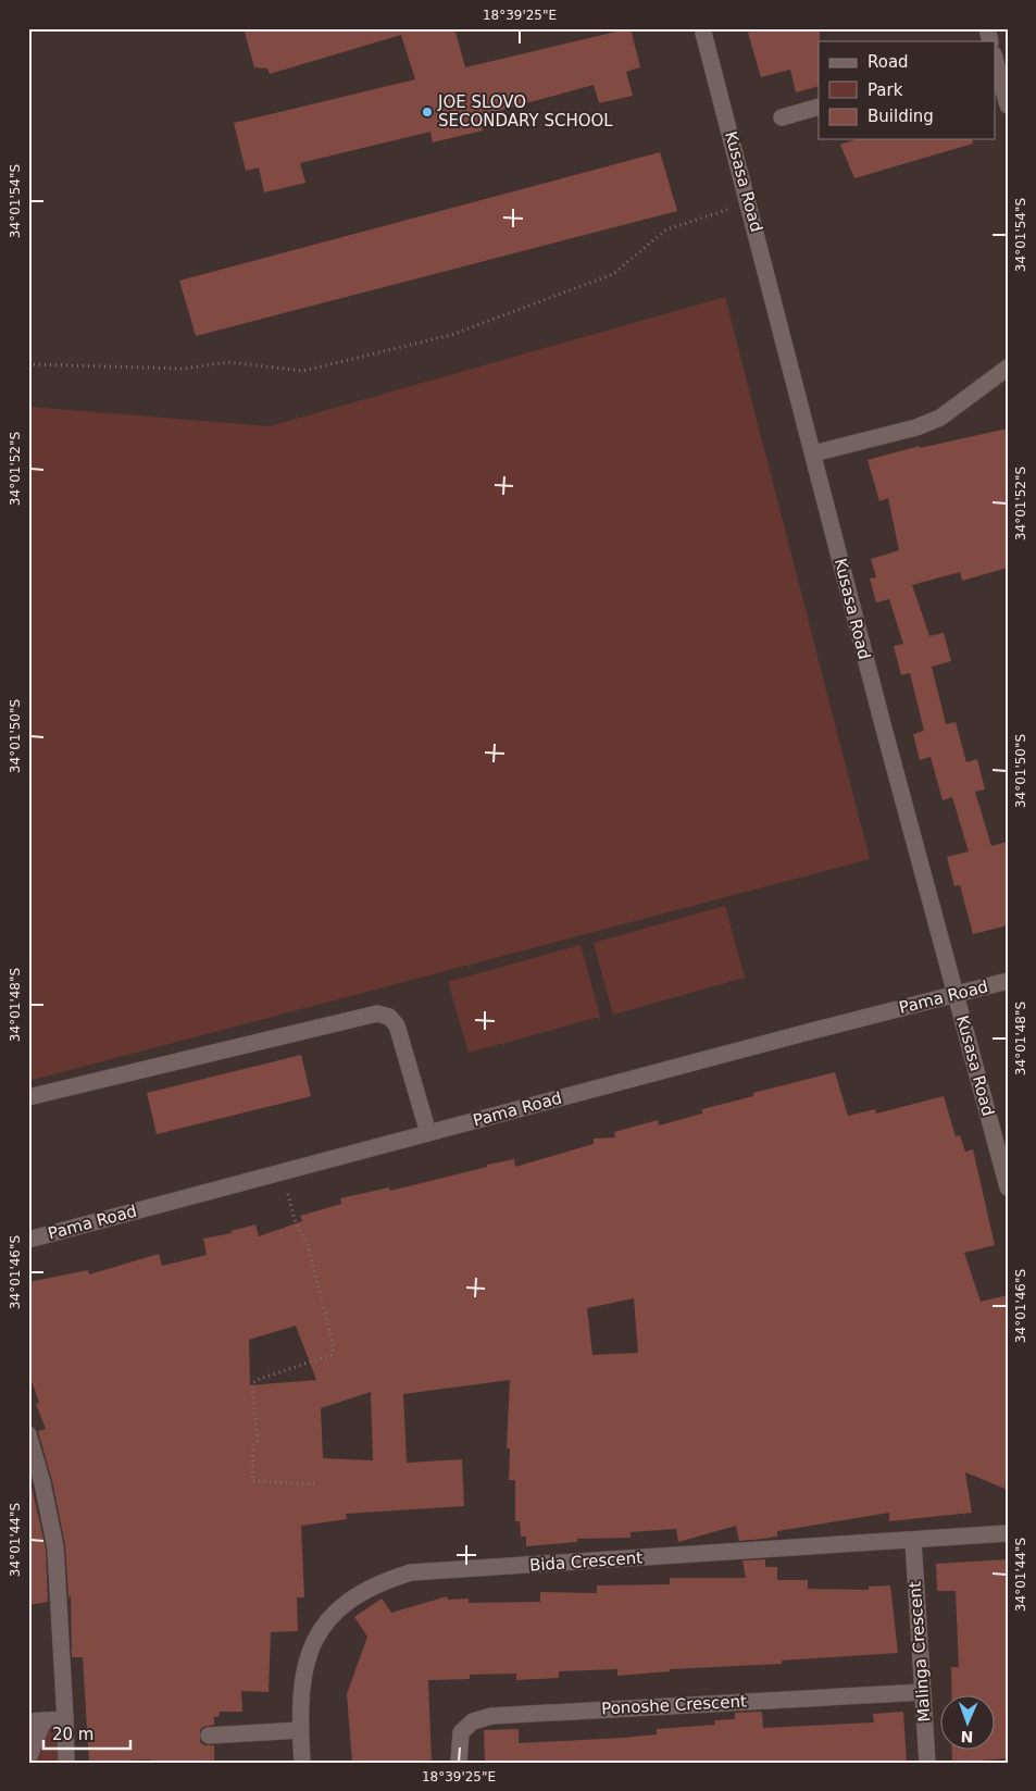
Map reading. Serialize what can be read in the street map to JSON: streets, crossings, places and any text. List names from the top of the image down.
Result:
{
  "streets": {
    "street": [
      "Kusasa Road",
      "Pama Road",
      "Bida Crescent",
      "Malinga Crescent",
      "Ponoshe Crescent"
    ]
  },
  "crossings": [
    ["Kusasa Road", "Pama Road"],
    ["Bida Crescent", "Malinga Crescent"],
    ["Malinga Crescent", "Ponoshe Crescent"]
  ],
  "places": ["JOE SLOVO SECONDARY SCHOOL"],
  "legend": ["Road", "Park", "Building"],
  "scale_bar": "20 m",
  "north": "bottom",
  "coordinates": [
    "18°39'25\"E",
    "34°01'54\"S",
    "34°01'52\"S",
    "34°01'50\"S",
    "34°01'48\"S",
    "34°01'46\"S",
    "34°01'44\"S"
  ]
}
